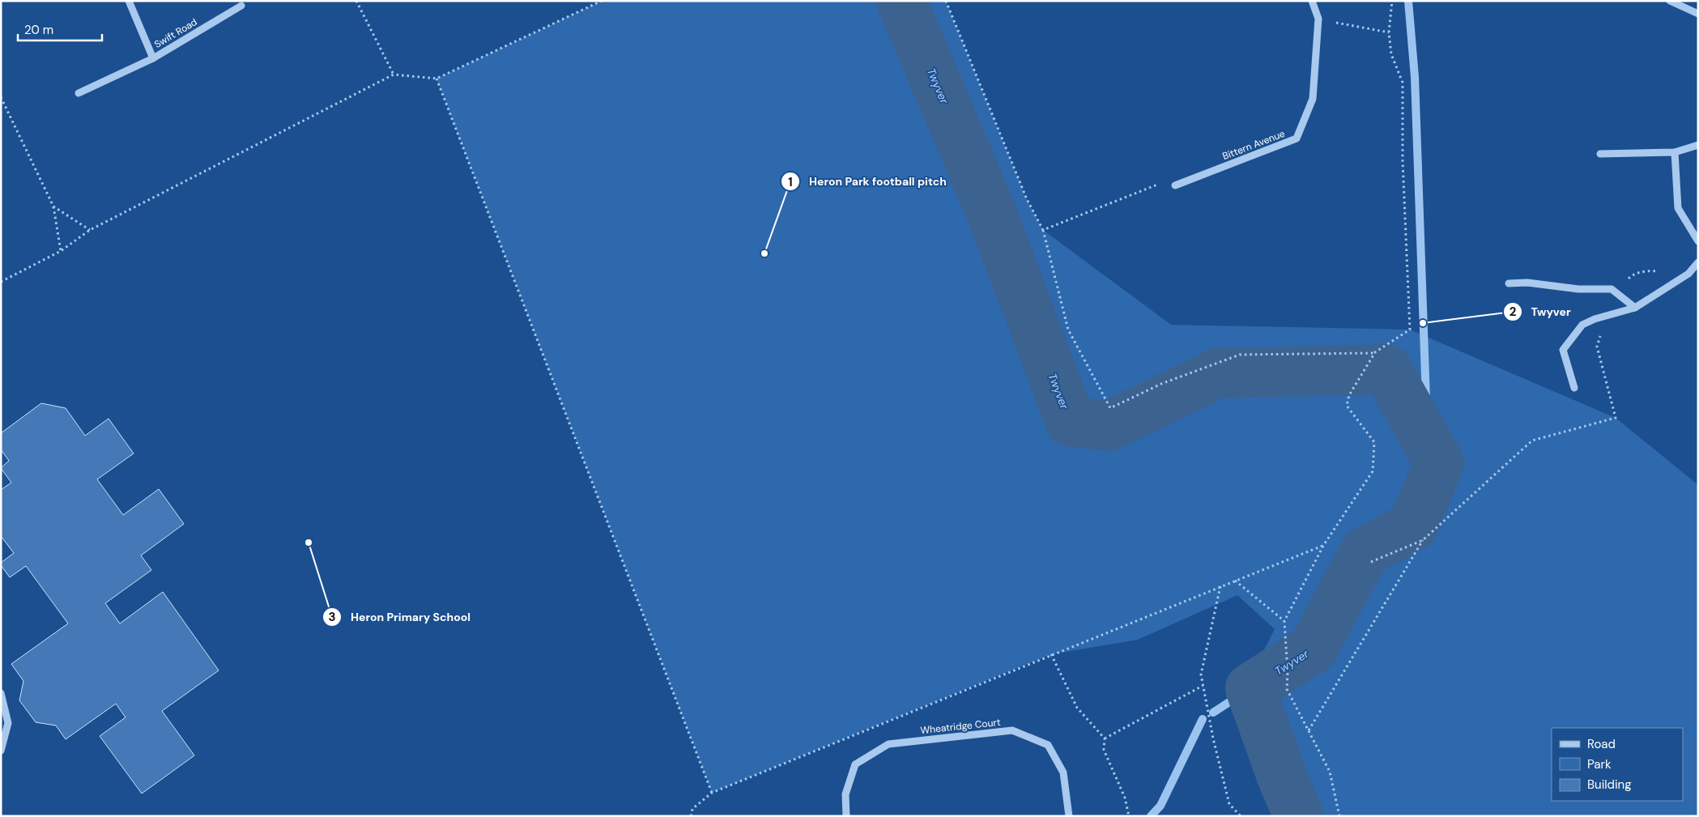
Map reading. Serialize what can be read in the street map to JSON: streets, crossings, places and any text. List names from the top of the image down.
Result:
{
  "streets": {
    "street": ["Swift Road", "Bittern Avenue", "Wheatridge Court"]
  },
  "water": ["Twyver"],
  "places": ["Heron Park football pitch", "Twyver", "Heron Primary School"],
  "legend": ["Road", "Park", "Building"],
  "scale_bar": "20 m"
}
